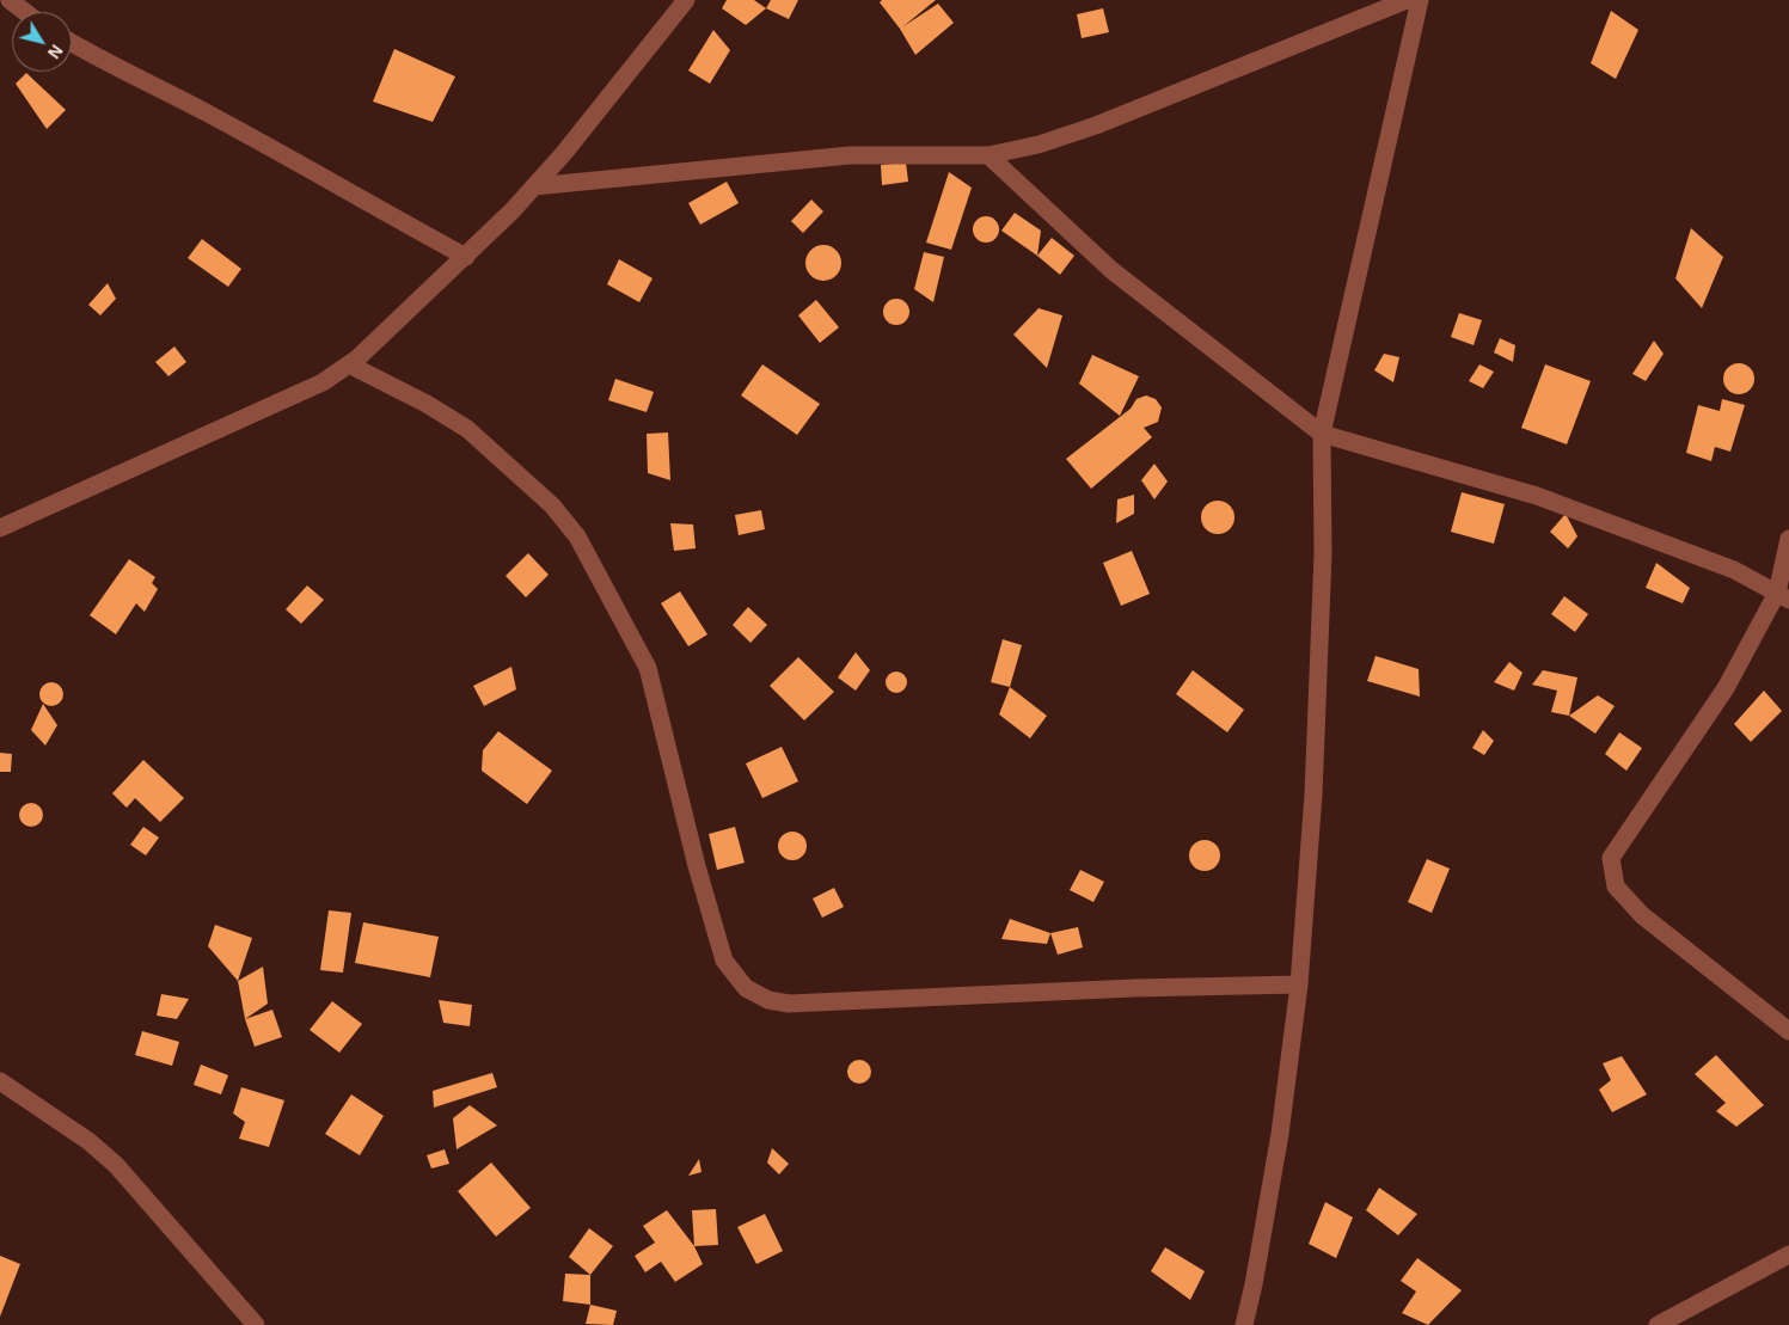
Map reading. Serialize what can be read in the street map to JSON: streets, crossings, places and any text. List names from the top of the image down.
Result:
{
  "north": "bottom right"
}
